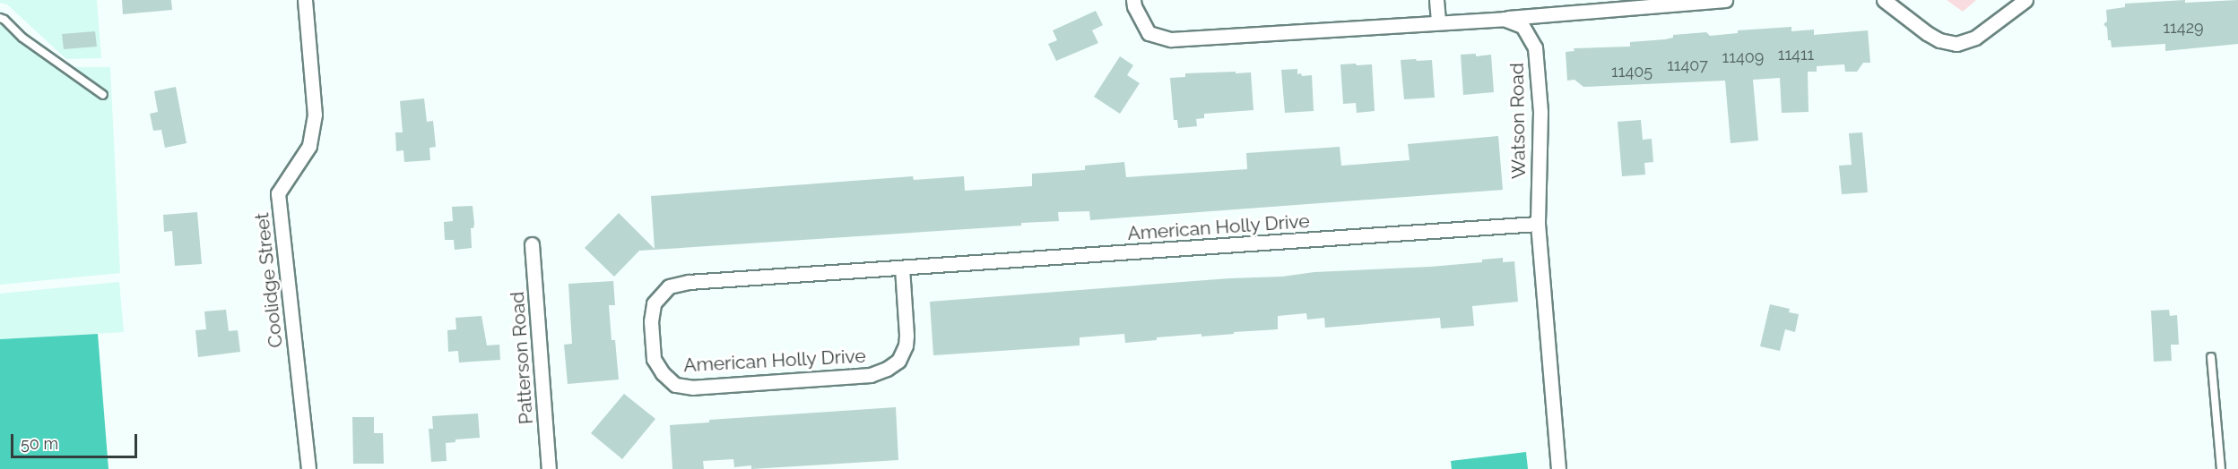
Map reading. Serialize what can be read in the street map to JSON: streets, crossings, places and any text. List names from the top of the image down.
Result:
{
  "streets": {
    "street": [
      "Watson Road",
      "American Holly Drive",
      "Coolidge Street",
      "Patterson Road"
    ]
  },
  "crossings": [
    ["Watson Road", "American Holly Drive"]
  ],
  "house_numbers": [
    "11429",
    "11411",
    "11409",
    "11407",
    "11405"
  ],
  "scale_bar": "50 m"
}
